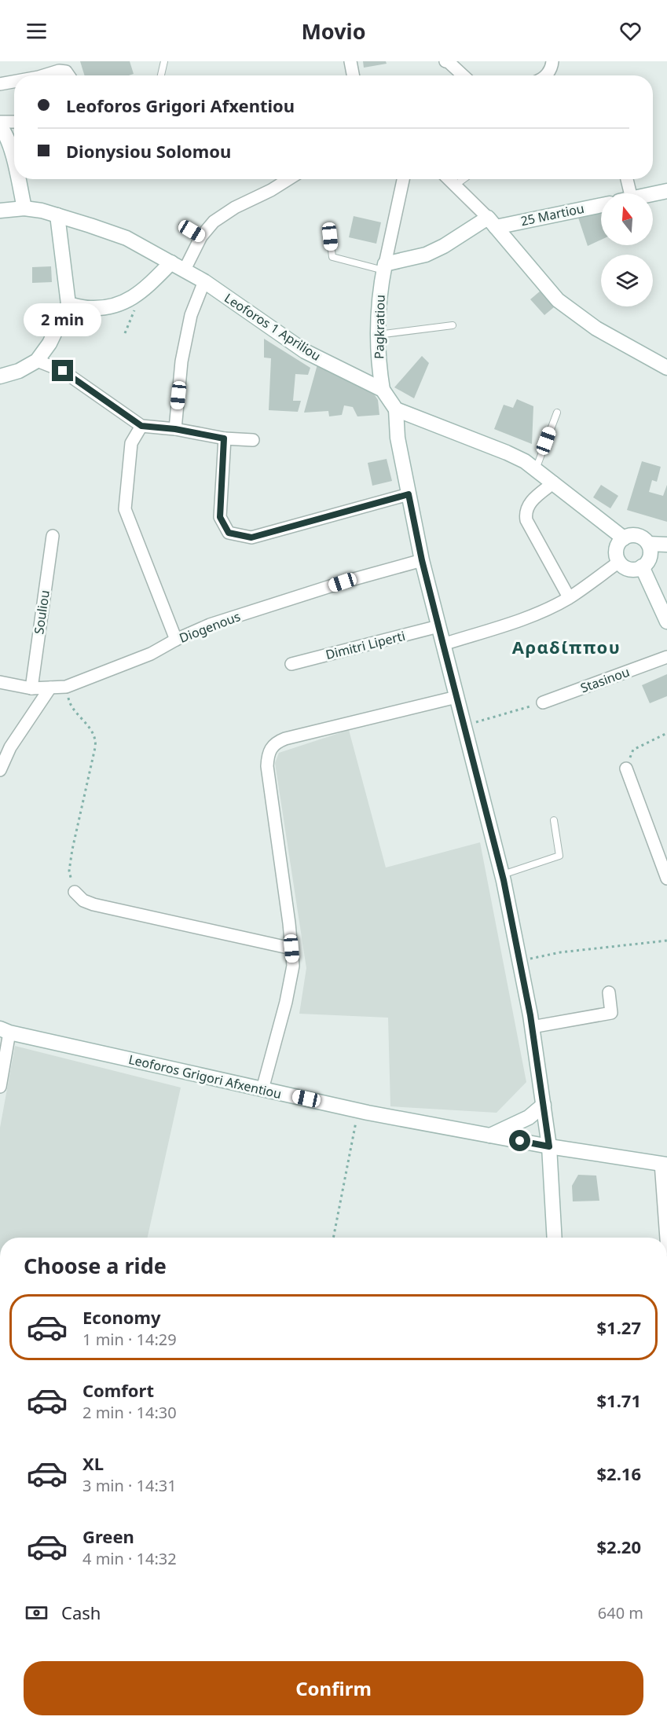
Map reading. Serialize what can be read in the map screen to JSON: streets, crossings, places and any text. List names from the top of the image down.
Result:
{
  "streets": {
    "main road": [
      "25 Martiou",
      "Leoforos 1 Apriliou",
      "Pagkratiou",
      "Leoforos Grigori Afxentiou"
    ],
    "street": [
      "Souliou",
      "Diogenous",
      "Dimitri Liperti",
      "Stasinou"
    ]
  },
  "crossings": [
    ["Leoforos 1 Apriliou", "Pagkratiou"],
    ["Souliou", "Diogenous"]
  ],
  "districts": ["Αραδίππου"],
  "north": "top",
  "page": {
    "header": "Movio",
    "banner": ["Leoforos Grigori Afxentiou", "Dionysiou Solomou"],
    "bubble": "2 min",
    "heading": "Choose a ride",
    "list": [
      {
        "name": "Economy",
        "note": "1 min · 14:29",
        "value": "$1.27"
      },
      {
        "name": "Comfort",
        "note": "2 min · 14:30",
        "value": "$1.71"
      },
      {
        "name": "XL",
        "note": "3 min · 14:31",
        "value": "$2.16"
      },
      {
        "name": "Green",
        "note": "4 min · 14:32",
        "value": "$2.20"
      }
    ],
    "pay": ["Cash", "640 m"],
    "buttons": "Confirm"
  }
}
